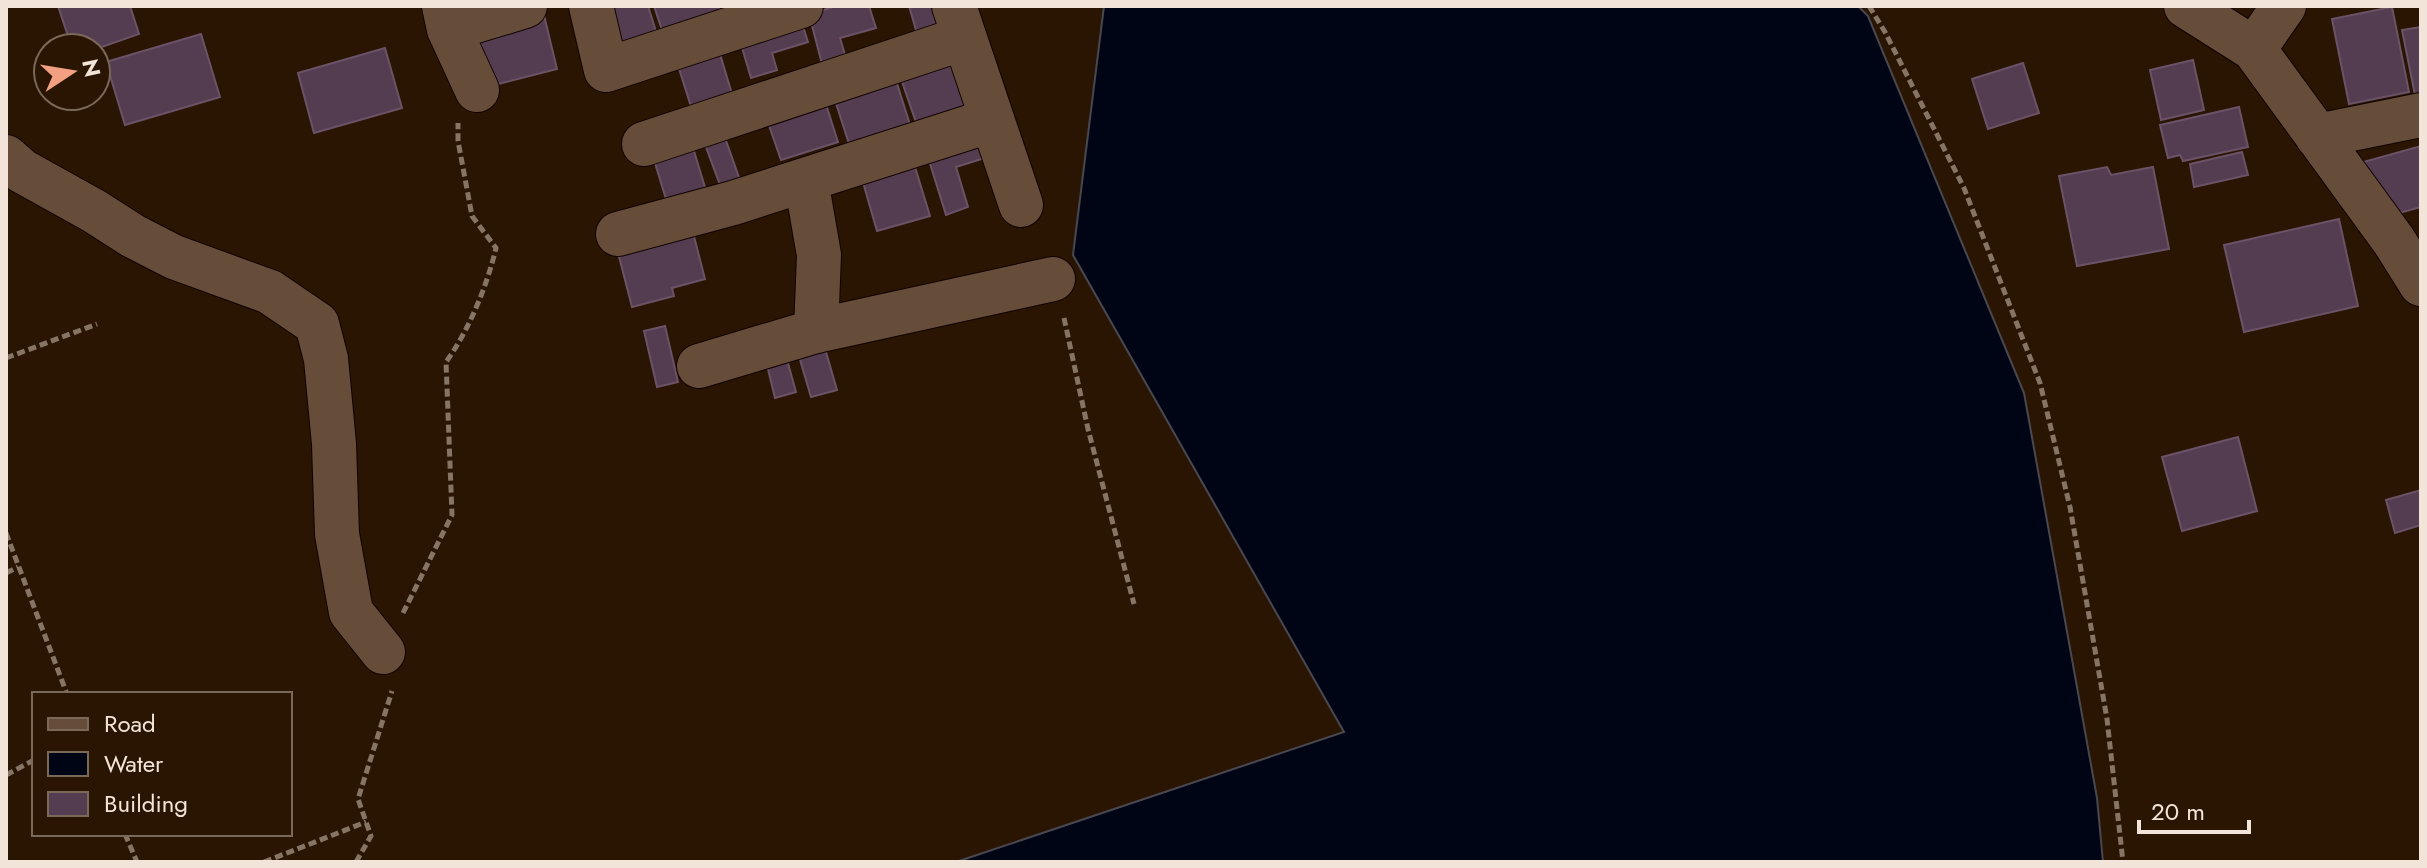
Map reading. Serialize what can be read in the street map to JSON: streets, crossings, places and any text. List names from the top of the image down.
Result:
{
  "legend": ["Road", "Water", "Building"],
  "scale_bar": "20 m",
  "north": "right"
}
